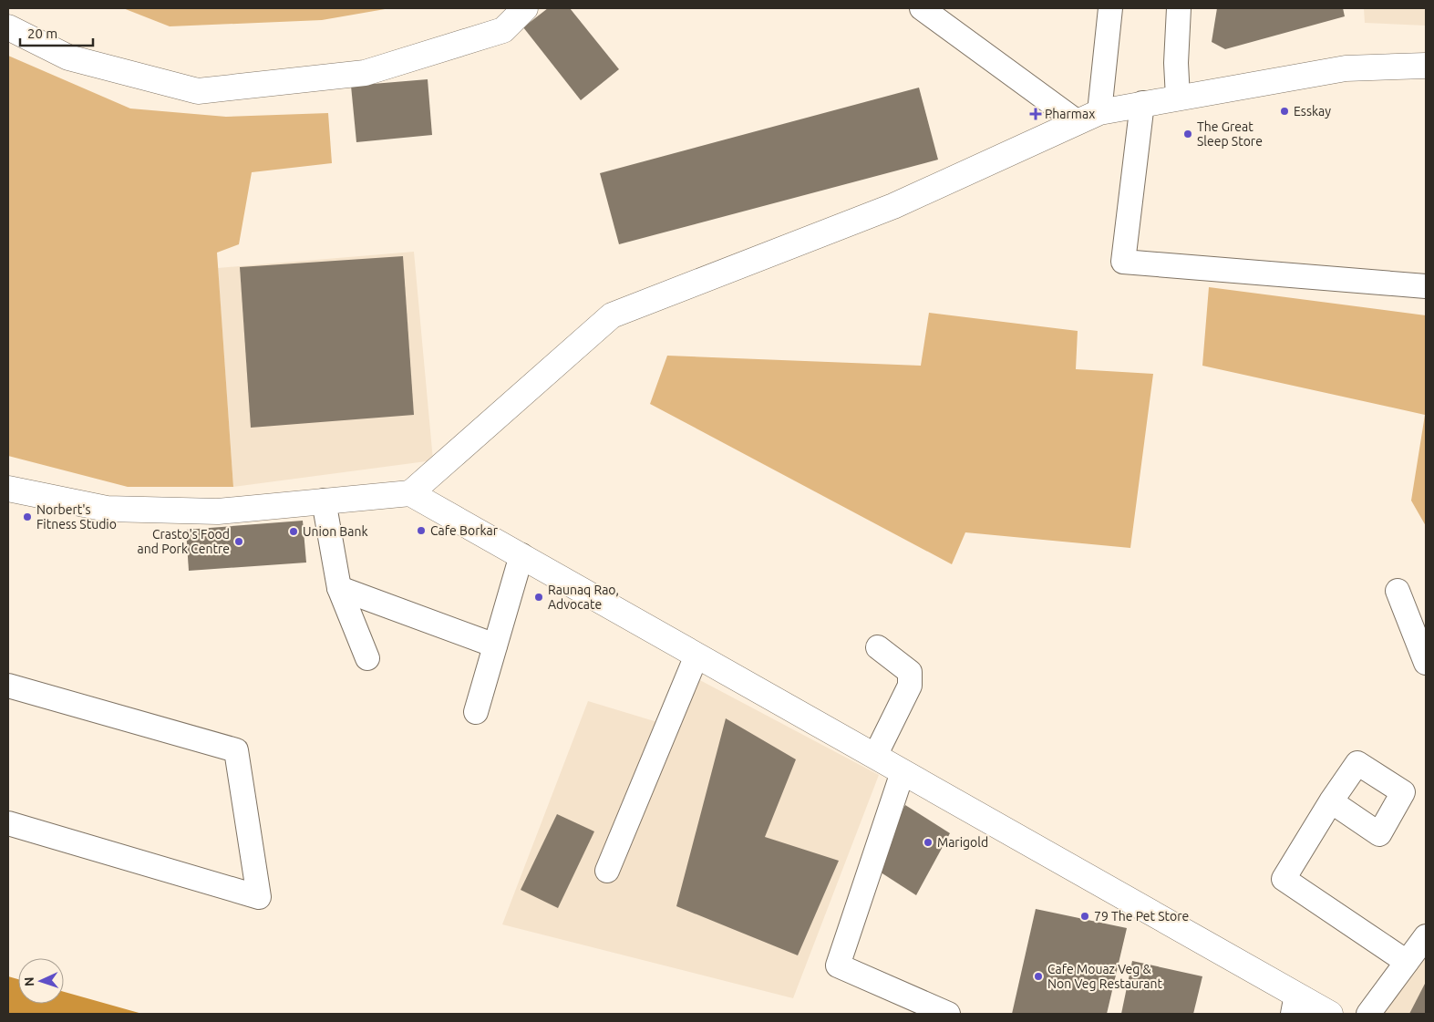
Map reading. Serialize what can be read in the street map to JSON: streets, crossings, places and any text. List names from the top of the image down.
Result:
{
  "places": {
    "other": [
      "Esskay",
      "The Great Sleep Store",
      "Norbert's Fitness Studio",
      "Cafe Borkar",
      "Union Bank",
      "Crasto's Food and Pork Centre",
      "Raunaq Rao, Advocate",
      "Marigold",
      "79 The Pet Store",
      "Cafe Mouaz Veg & Non Veg Restaurant"
    ],
    "health": ["Pharmax"]
  },
  "scale_bar": "20 m",
  "north": "left"
}
